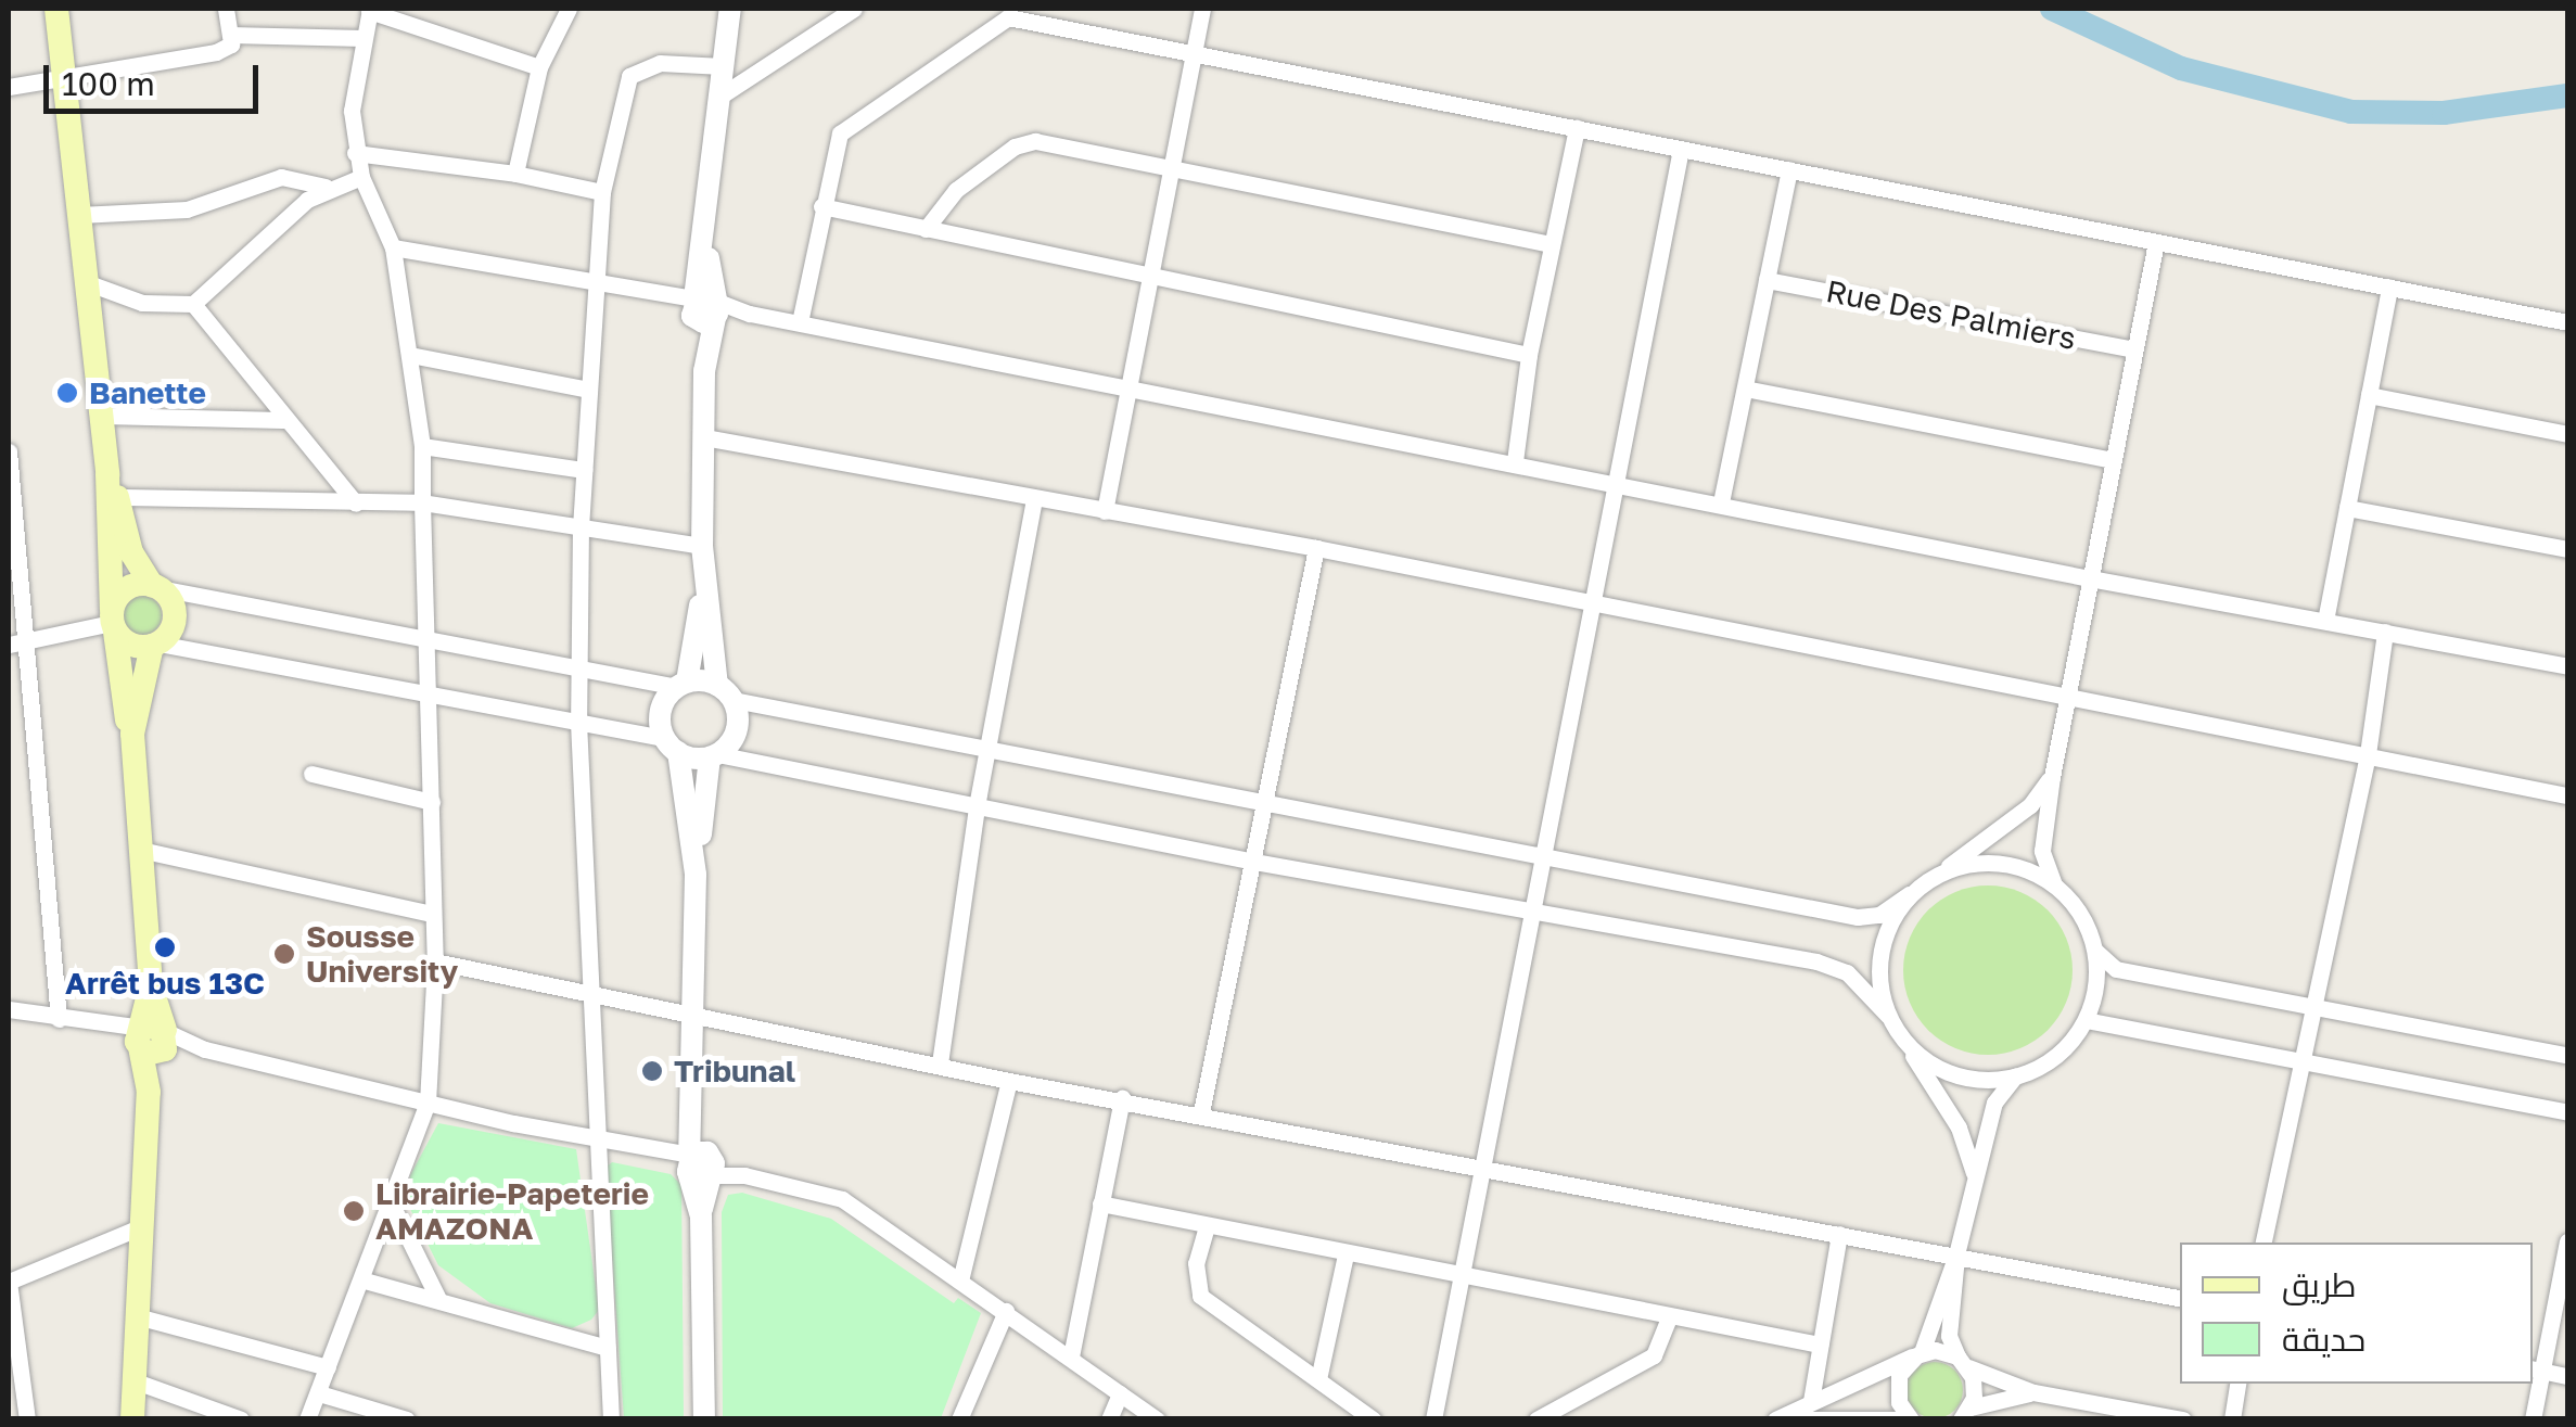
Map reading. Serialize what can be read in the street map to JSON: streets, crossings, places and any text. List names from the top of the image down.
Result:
{
  "streets": {
    "street": ["Rue Des Palmiers"]
  },
  "places": [
    "Banette",
    "Arrêt bus 13C",
    "Sousse University",
    "Tribunal",
    "Librairie-Papeterie AMAZONA"
  ],
  "legend": ["طريق", "حديقة"],
  "scale_bar": "100 m"
}
